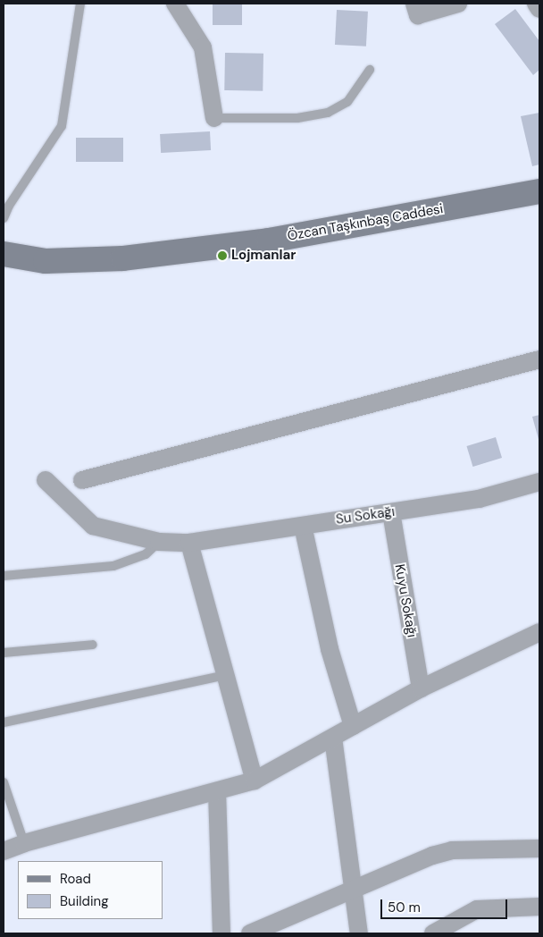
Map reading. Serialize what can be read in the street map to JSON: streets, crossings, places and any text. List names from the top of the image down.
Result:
{
  "streets": {
    "street": ["Özcan Taşkınbaş Caddesi", "Su Sokağı", "Kuyu Sokağı"]
  },
  "crossings": [
    ["Su Sokağı", "Kuyu Sokağı"]
  ],
  "places": ["Lojmanlar"],
  "legend": ["Road", "Building"],
  "scale_bar": "50 m"
}
